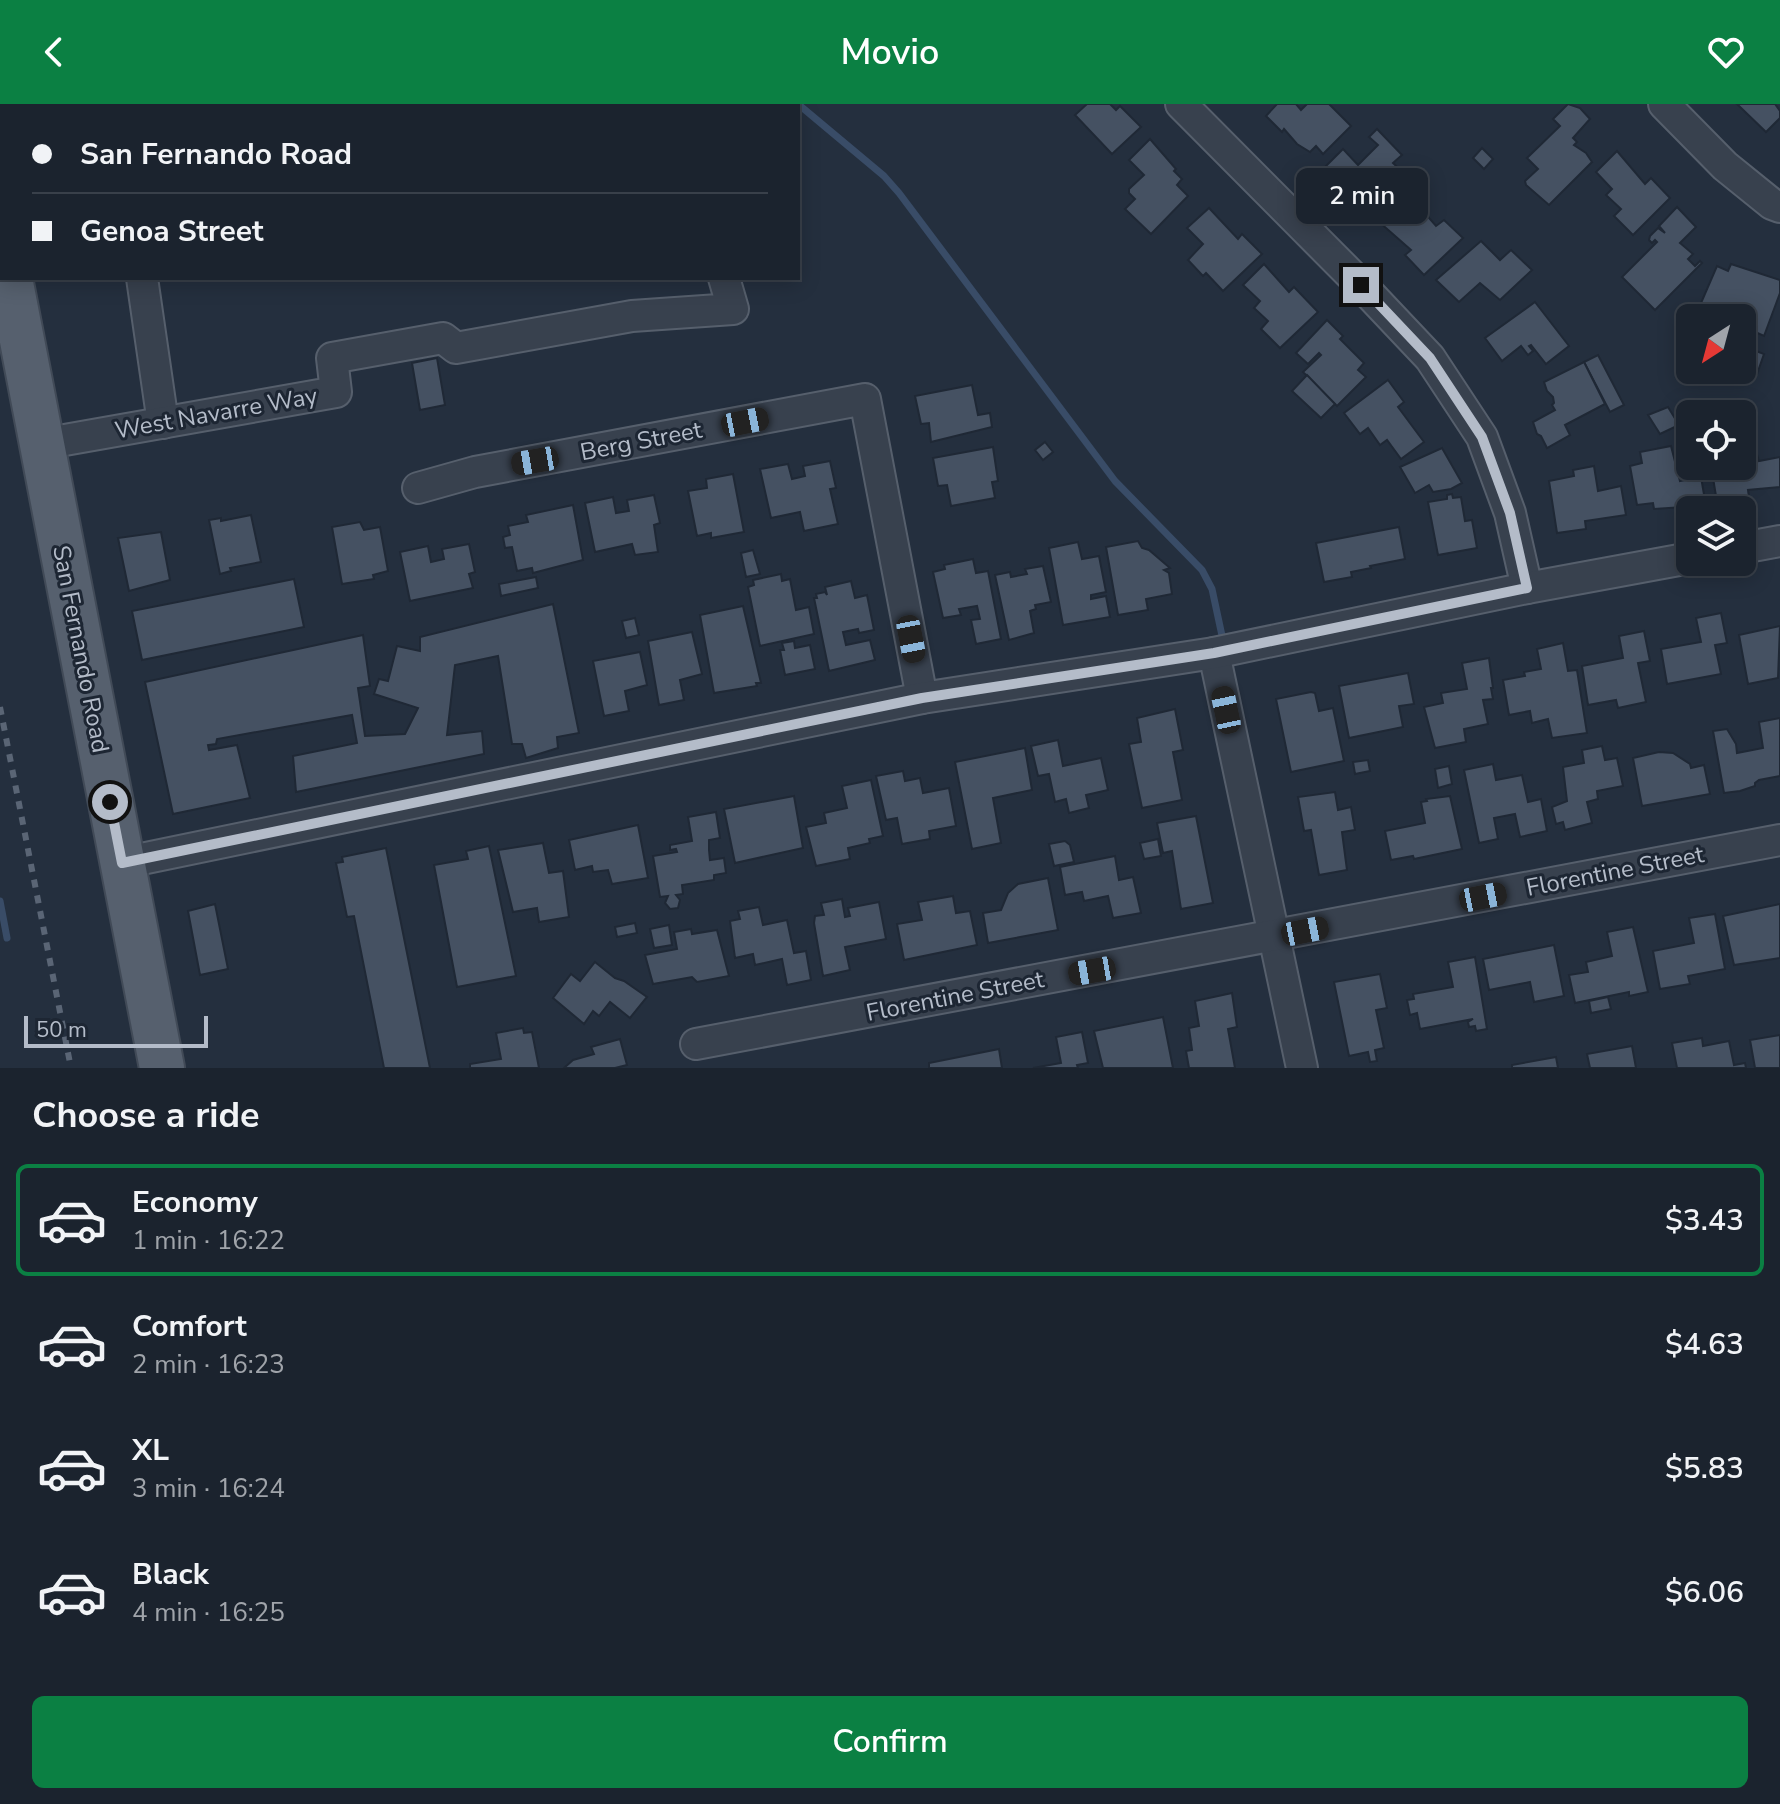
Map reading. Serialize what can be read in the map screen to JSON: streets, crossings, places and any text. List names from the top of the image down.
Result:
{
  "streets": {
    "main road": ["San Fernando Road"],
    "street": ["West Navarre Way", "Berg Street", "Florentine Street"]
  },
  "crossings": [
    ["West Navarre Way", "San Fernando Road"]
  ],
  "scale_bar": "50 m",
  "north": "bottom left",
  "page": {
    "header": "Movio",
    "banner": ["San Fernando Road", "Genoa Street"],
    "bubble": "2 min",
    "scale": "50 m",
    "heading": "Choose a ride",
    "list": [
      {
        "name": "Economy",
        "note": "1 min · 16:22",
        "value": "$3.43"
      },
      {
        "name": "Comfort",
        "note": "2 min · 16:23",
        "value": "$4.63"
      },
      {
        "name": "XL",
        "note": "3 min · 16:24",
        "value": "$5.83"
      },
      {
        "name": "Black",
        "note": "4 min · 16:25",
        "value": "$6.06"
      }
    ],
    "buttons": "Confirm"
  }
}
